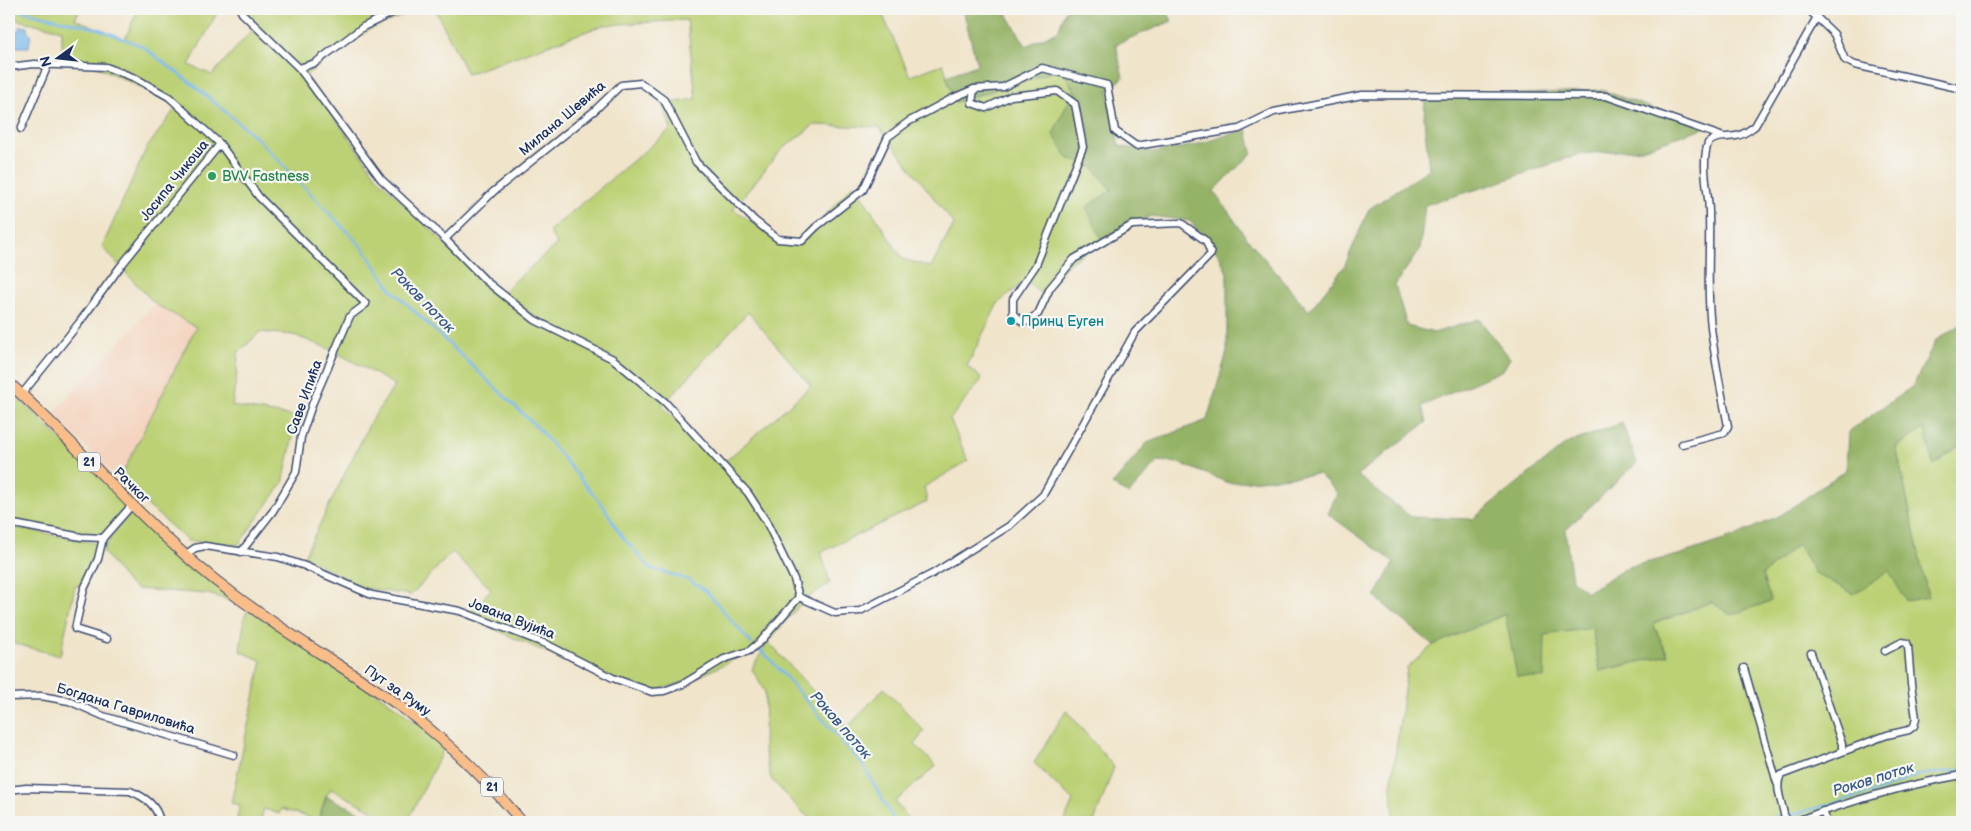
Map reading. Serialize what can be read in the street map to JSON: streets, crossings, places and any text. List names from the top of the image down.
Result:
{
  "streets": {
    "main road": ["21", "Рачког", "Пут за Руму"],
    "street": [
      "Милана Шевића",
      "Јосипа Чикоша",
      "Саве Ипића",
      "Јована Вујића",
      "Богдана Гавриловића"
    ]
  },
  "crossings": [
    ["Јосипа Чикоша", "Саве Ипића"],
    ["Јосипа Чикоша", "Рачког"],
    ["Саве Ипића", "Јована Вујића"],
    ["Рачког", "Јована Вујића"],
    ["Рачког", "Пут за Руму"]
  ],
  "water": ["Роков поток"],
  "places": ["BVV Fastness", "Принц Еуген"],
  "north": "left"
}
